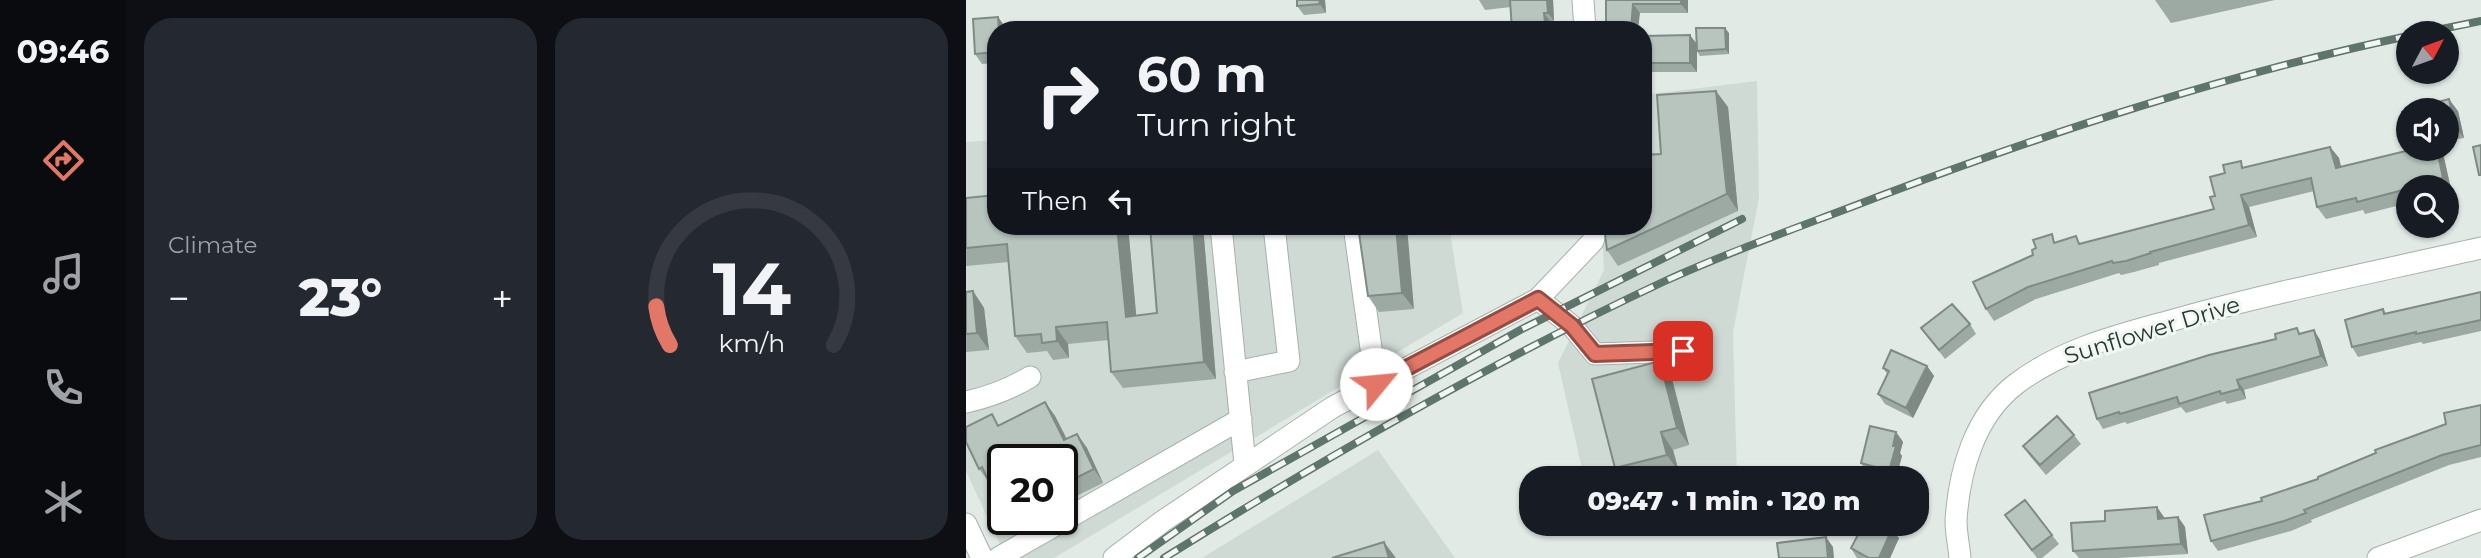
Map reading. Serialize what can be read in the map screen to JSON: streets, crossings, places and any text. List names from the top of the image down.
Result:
{
  "streets": {
    "street": ["Sunflower Drive"]
  },
  "north": "top right",
  "page": {
    "tabs": "09:46",
    "tile": "Climate",
    "turn": ["60 m", "Turn right"],
    "then": "Then",
    "heat": ["−", "23°", "+"],
    "limit": "20",
    "trip": "09:47 · 1 min · 120 m",
    "gauge": ["14", "km/h"]
  }
}
